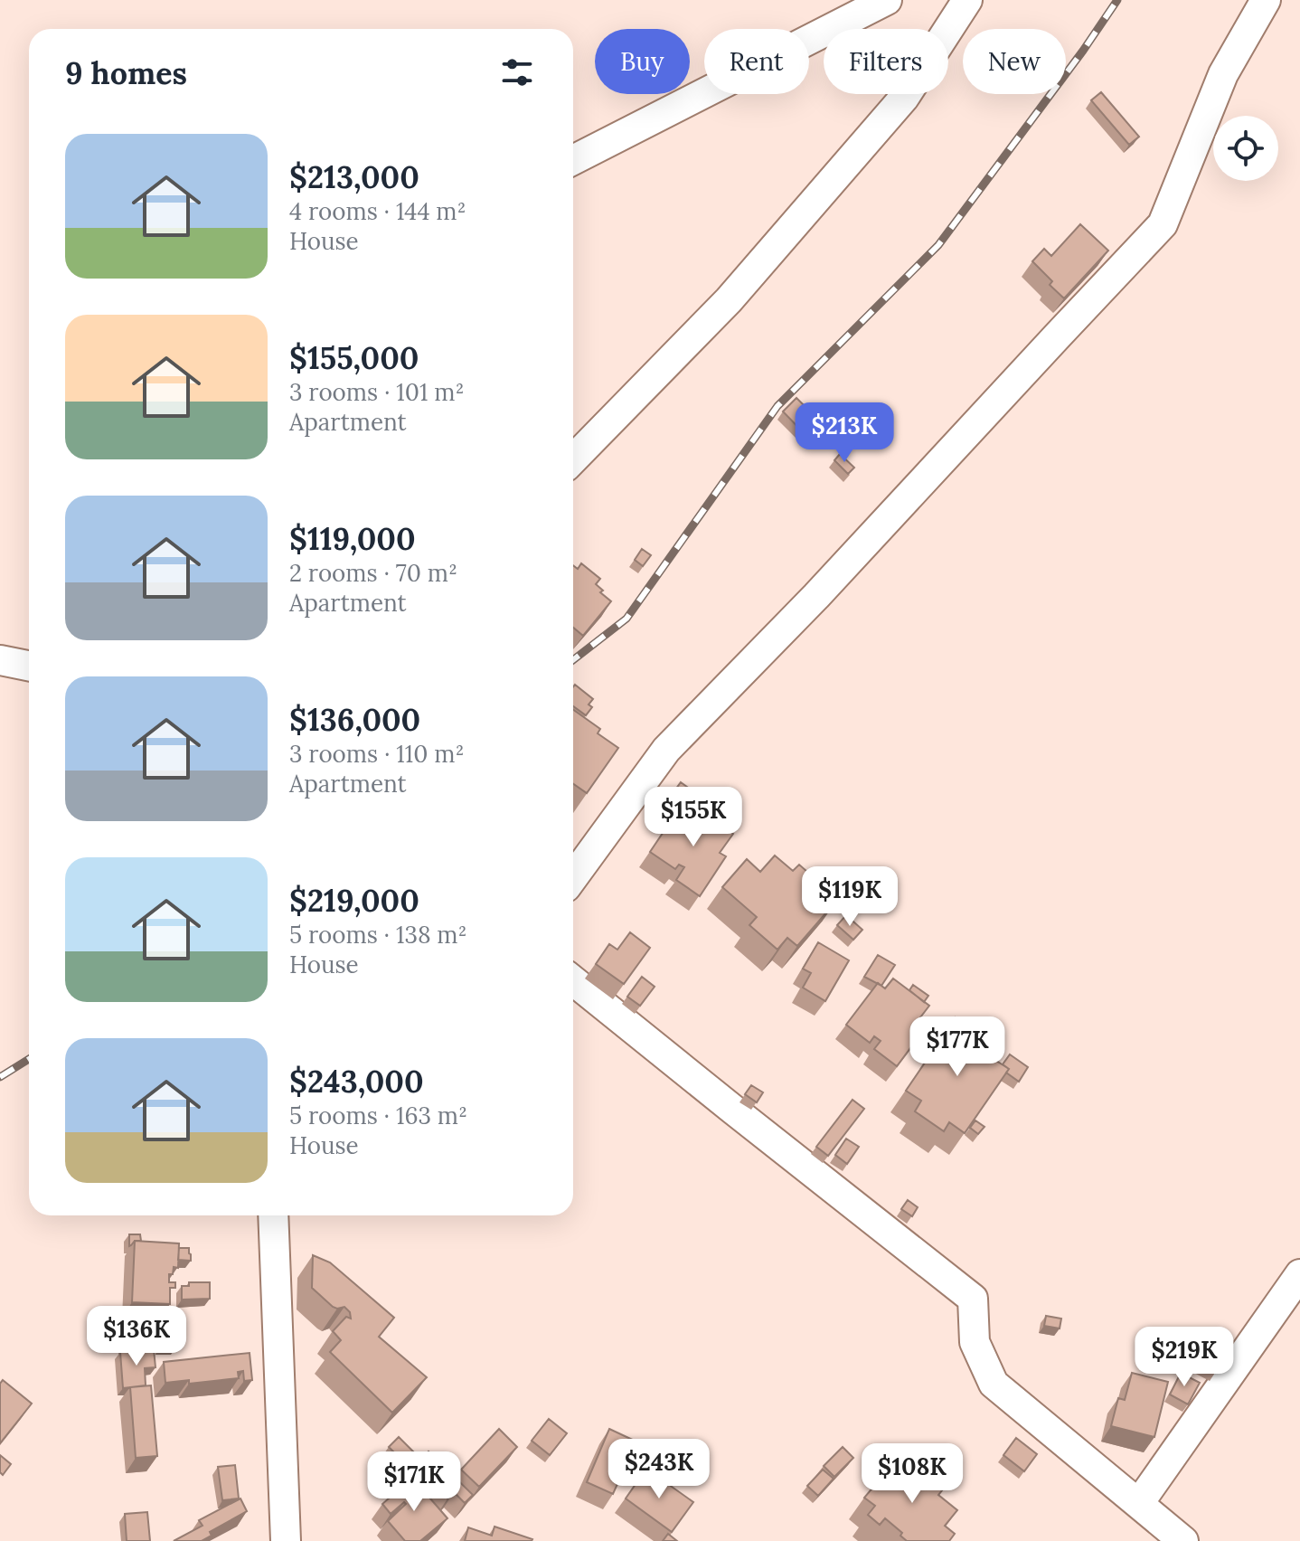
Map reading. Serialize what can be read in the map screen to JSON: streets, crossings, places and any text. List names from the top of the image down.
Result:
{
  "page": {
    "chip": [
      "Buy",
      "Rent",
      "Filters",
      "New"
    ],
    "heading": "9 homes",
    "list": [
      {
        "name": "$213,000",
        "note": "4 rooms · 144 m² · House"
      },
      {
        "name": "$155,000",
        "note": "3 rooms · 101 m² · Apartment"
      },
      {
        "name": "$119,000",
        "note": "2 rooms · 70 m² · Apartment"
      },
      {
        "name": "$136,000",
        "note": "3 rooms · 110 m² · Apartment"
      },
      {
        "name": "$219,000",
        "note": "5 rooms · 138 m² · House"
      },
      {
        "name": "$243,000",
        "note": "5 rooms · 163 m² · House"
      }
    ],
    "price": [
      "$213K",
      "$155K",
      "$119K",
      "$177K",
      "$136K",
      "$219K",
      "$243K",
      "$108K",
      "$171K"
    ]
  }
}
